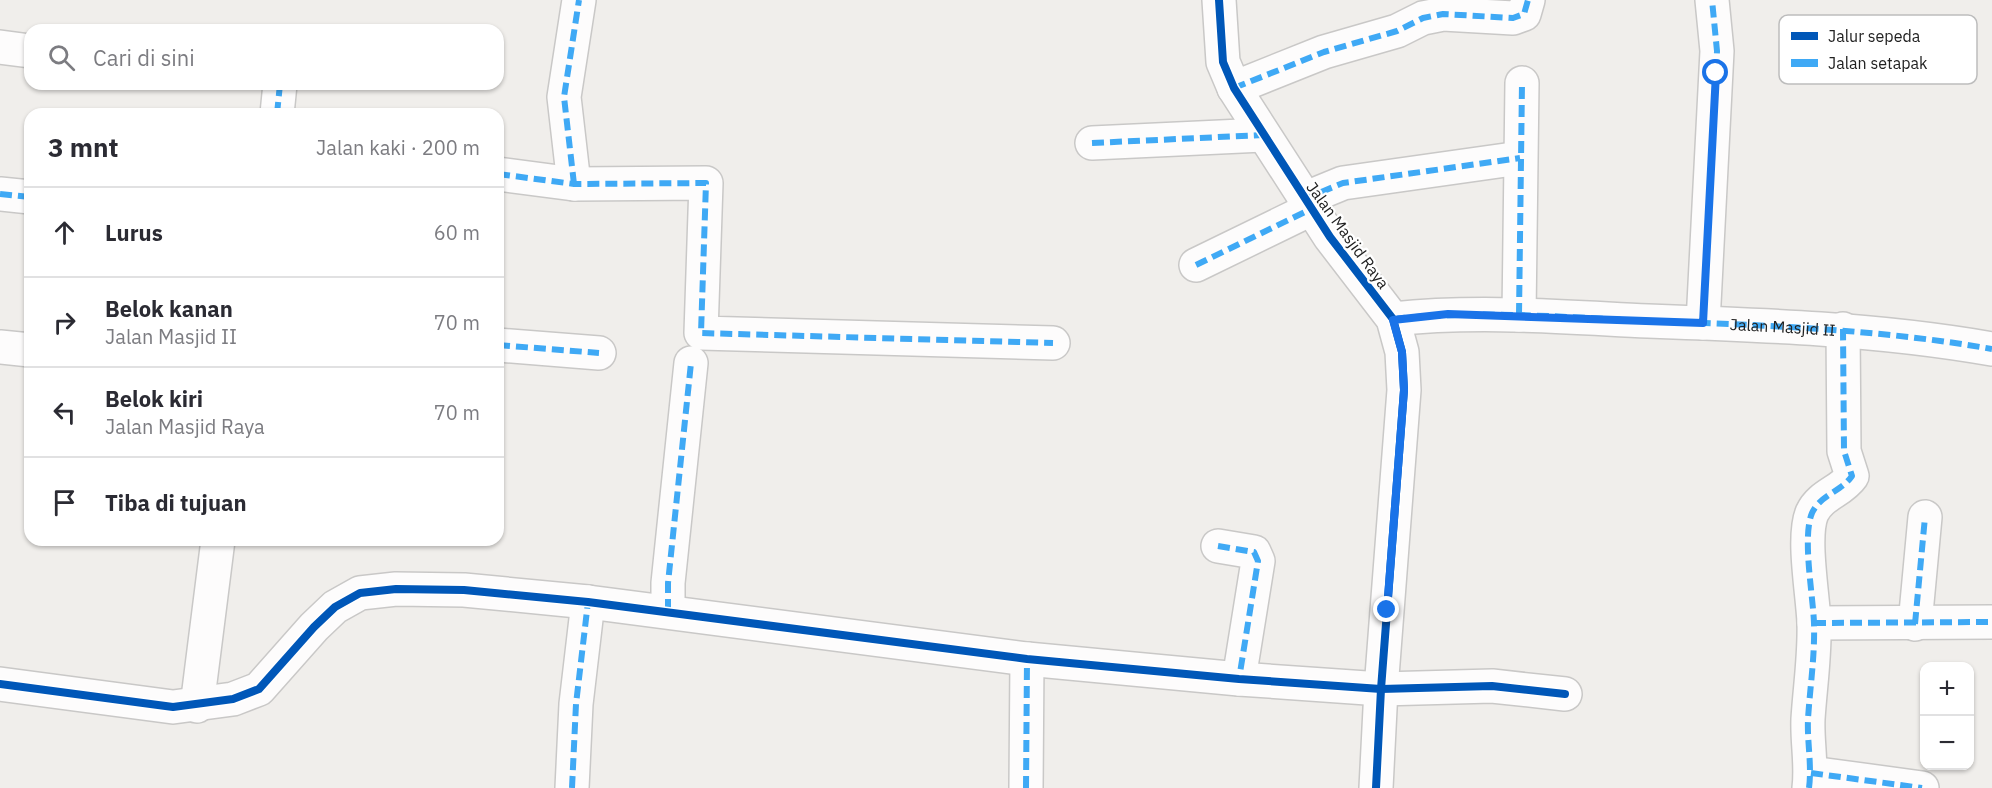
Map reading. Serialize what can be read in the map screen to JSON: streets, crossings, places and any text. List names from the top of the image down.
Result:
{
  "streets": {
    "street": ["Jalan Masjid Raya", "Jalan Masjid II"]
  },
  "crossings": [
    ["Jalan Masjid Raya", "Jalan Masjid II"]
  ],
  "legend": ["Jalur sepeda", "Jalan setapak"],
  "page": {
    "search": "Cari di sini",
    "heading": ["3 mnt", "Jalan kaki · 200 m"],
    "list": [
      ["Lurus", "60 m"],
      ["Belok kanan", "Jalan Masjid II", "70 m"],
      ["Belok kiri", "Jalan Masjid Raya", "70 m"],
      "Tiba di tujuan"
    ],
    "map_buttons": ["+", "−"]
  }
}
